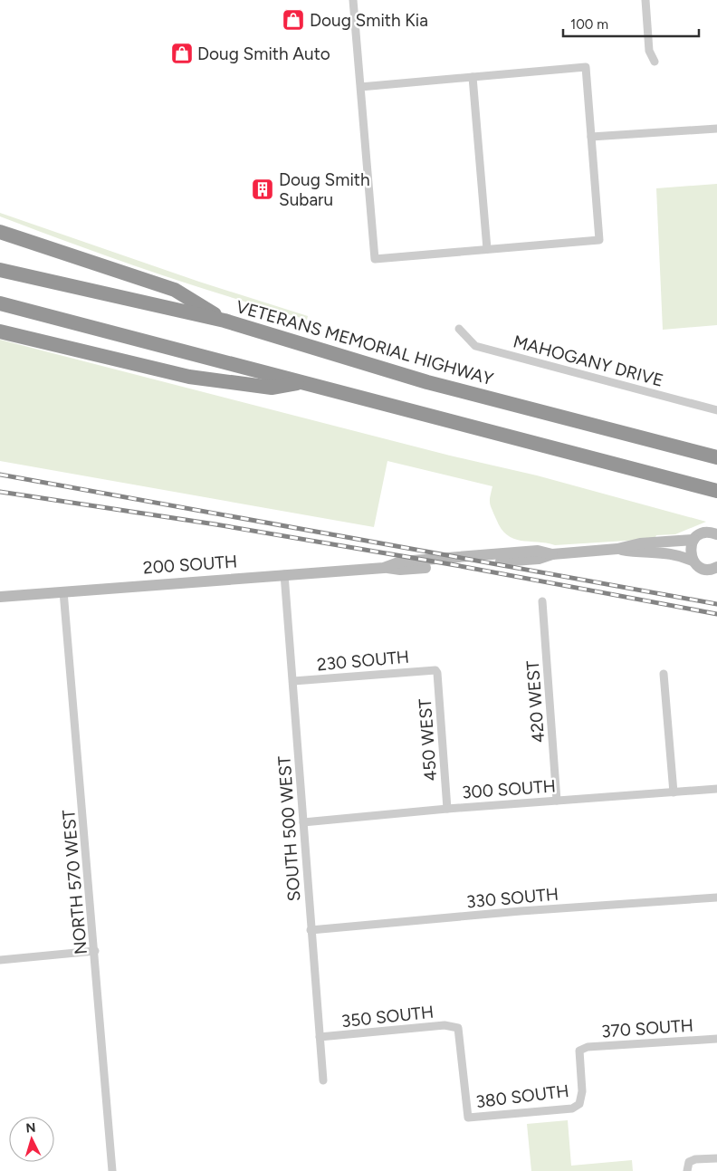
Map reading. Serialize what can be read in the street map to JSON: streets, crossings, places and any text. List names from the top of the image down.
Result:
{
  "streets": {
    "highway": ["VETERANS MEMORIAL HIGHWAY"],
    "street": [
      "MAHOGANY DRIVE",
      "200 SOUTH",
      "230 SOUTH",
      "420 WEST",
      "450 WEST",
      "300 SOUTH",
      "SOUTH 500 WEST",
      "NORTH 570 WEST",
      "330 SOUTH",
      "350 SOUTH",
      "370 SOUTH",
      "380 SOUTH"
    ]
  },
  "crossings": [
    ["200 SOUTH", "SOUTH 500 WEST"],
    ["200 SOUTH", "NORTH 570 WEST"],
    ["230 SOUTH", "450 WEST"],
    ["230 SOUTH", "SOUTH 500 WEST"],
    ["420 WEST", "300 SOUTH"],
    ["450 WEST", "300 SOUTH"],
    ["300 SOUTH", "SOUTH 500 WEST"],
    ["SOUTH 500 WEST", "330 SOUTH"],
    ["SOUTH 500 WEST", "350 SOUTH"],
    ["350 SOUTH", "380 SOUTH"],
    ["370 SOUTH", "380 SOUTH"]
  ],
  "places": {
    "shop": ["Doug Smith Kia", "Doug Smith Auto"],
    "building": ["Doug Smith Subaru"]
  },
  "scale_bar": "100 m",
  "north": "top"
}
